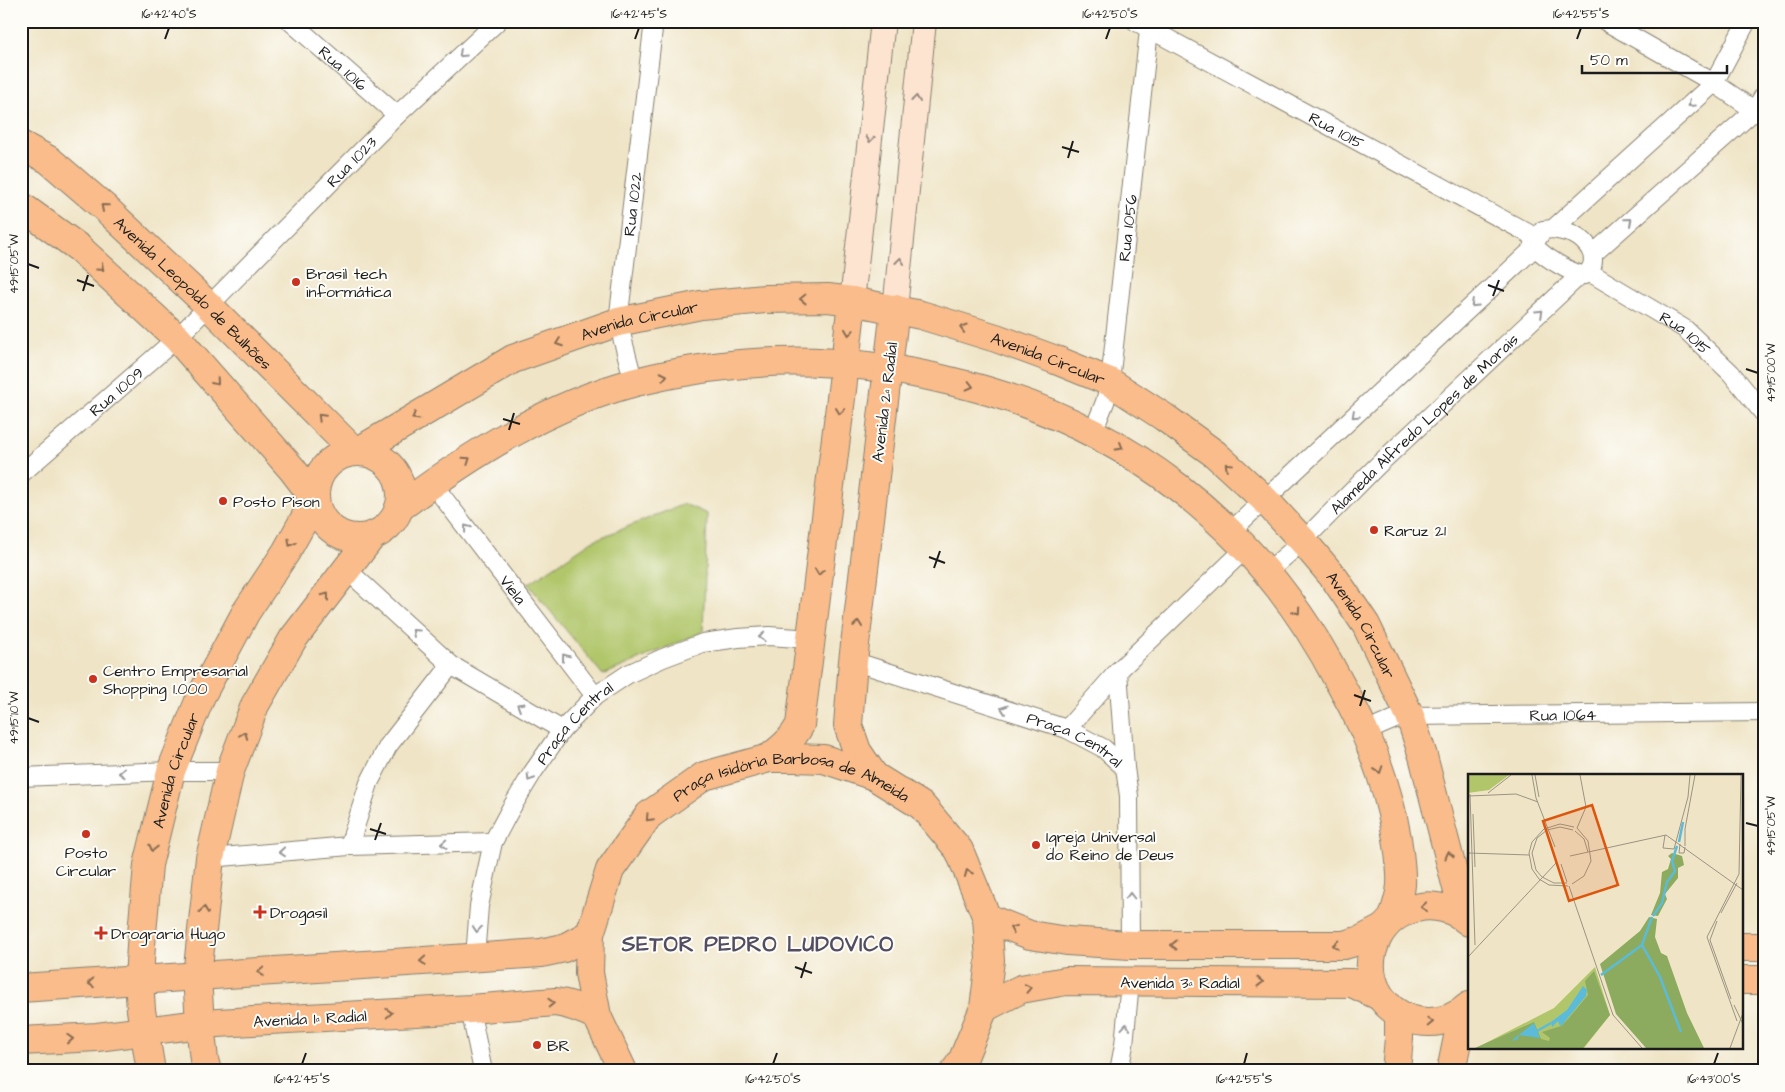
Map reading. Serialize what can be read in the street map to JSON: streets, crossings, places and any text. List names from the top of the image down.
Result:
{
  "streets": {
    "main road": [
      "Avenida Leopoldo de Bulhões",
      "Avenida Circular",
      "Avenida 2ª Radial",
      "Praça Isidória Barbosa de Almeida",
      "Avenida 3ª Radial",
      "Avenida 1ª Radial"
    ],
    "street": [
      "Rua 1016",
      "Rua 1015",
      "Rua 1023",
      "Rua 1022",
      "Rua 1056",
      "Rua 1009",
      "Alameda Alfredo Lopes de Morais",
      "Viela",
      "Rua 1064",
      "Praça Central"
    ]
  },
  "crossings": [
    ["Rua 1016", "Rua 1023"],
    ["Rua 1015", "Rua 1056"],
    ["Rua 1015", "Alameda Alfredo Lopes de Morais"],
    ["Rua 1023", "Avenida Leopoldo de Bulhões"],
    ["Rua 1023", "Rua 1009"],
    ["Rua 1022", "Avenida Circular"],
    ["Rua 1056", "Avenida Circular"],
    ["Avenida Leopoldo de Bulhões", "Avenida Circular"],
    ["Avenida Leopoldo de Bulhões", "Rua 1009"],
    ["Avenida Circular", "Avenida 2ª Radial"],
    ["Avenida Circular", "Alameda Alfredo Lopes de Morais"],
    ["Avenida Circular", "Rua 1064"],
    ["Avenida Circular", "Avenida 1ª Radial"],
    ["Avenida 2ª Radial", "Praça Central"],
    ["Avenida 2ª Radial", "Praça Isidória Barbosa de Almeida"],
    ["Viela", "Praça Central"],
    ["Praça Isidória Barbosa de Almeida", "Avenida 3ª Radial"],
    ["Praça Isidória Barbosa de Almeida", "Avenida 1ª Radial"]
  ],
  "districts": ["SETOR PEDRO LUDOVICO"],
  "places": {
    "other": [
      "Brasil tech informática",
      "Posto Pison",
      "Raruz 21",
      "Centro Empresarial Shopping 1.000",
      "Posto Circular",
      "Igreja Universal do Reino de Deus",
      "BR"
    ],
    "health": ["Drogasil", "Drograria Hugo"]
  },
  "scale_bar": "50 m",
  "coordinates": [
    "16°42'40\"S",
    "16°42'45\"S",
    "16°42'50\"S",
    "16°42'55\"S",
    "49°15'05\"W",
    "49°15'00\"W",
    "49°15'10\"W",
    "16°43'00\"S"
  ]
}
